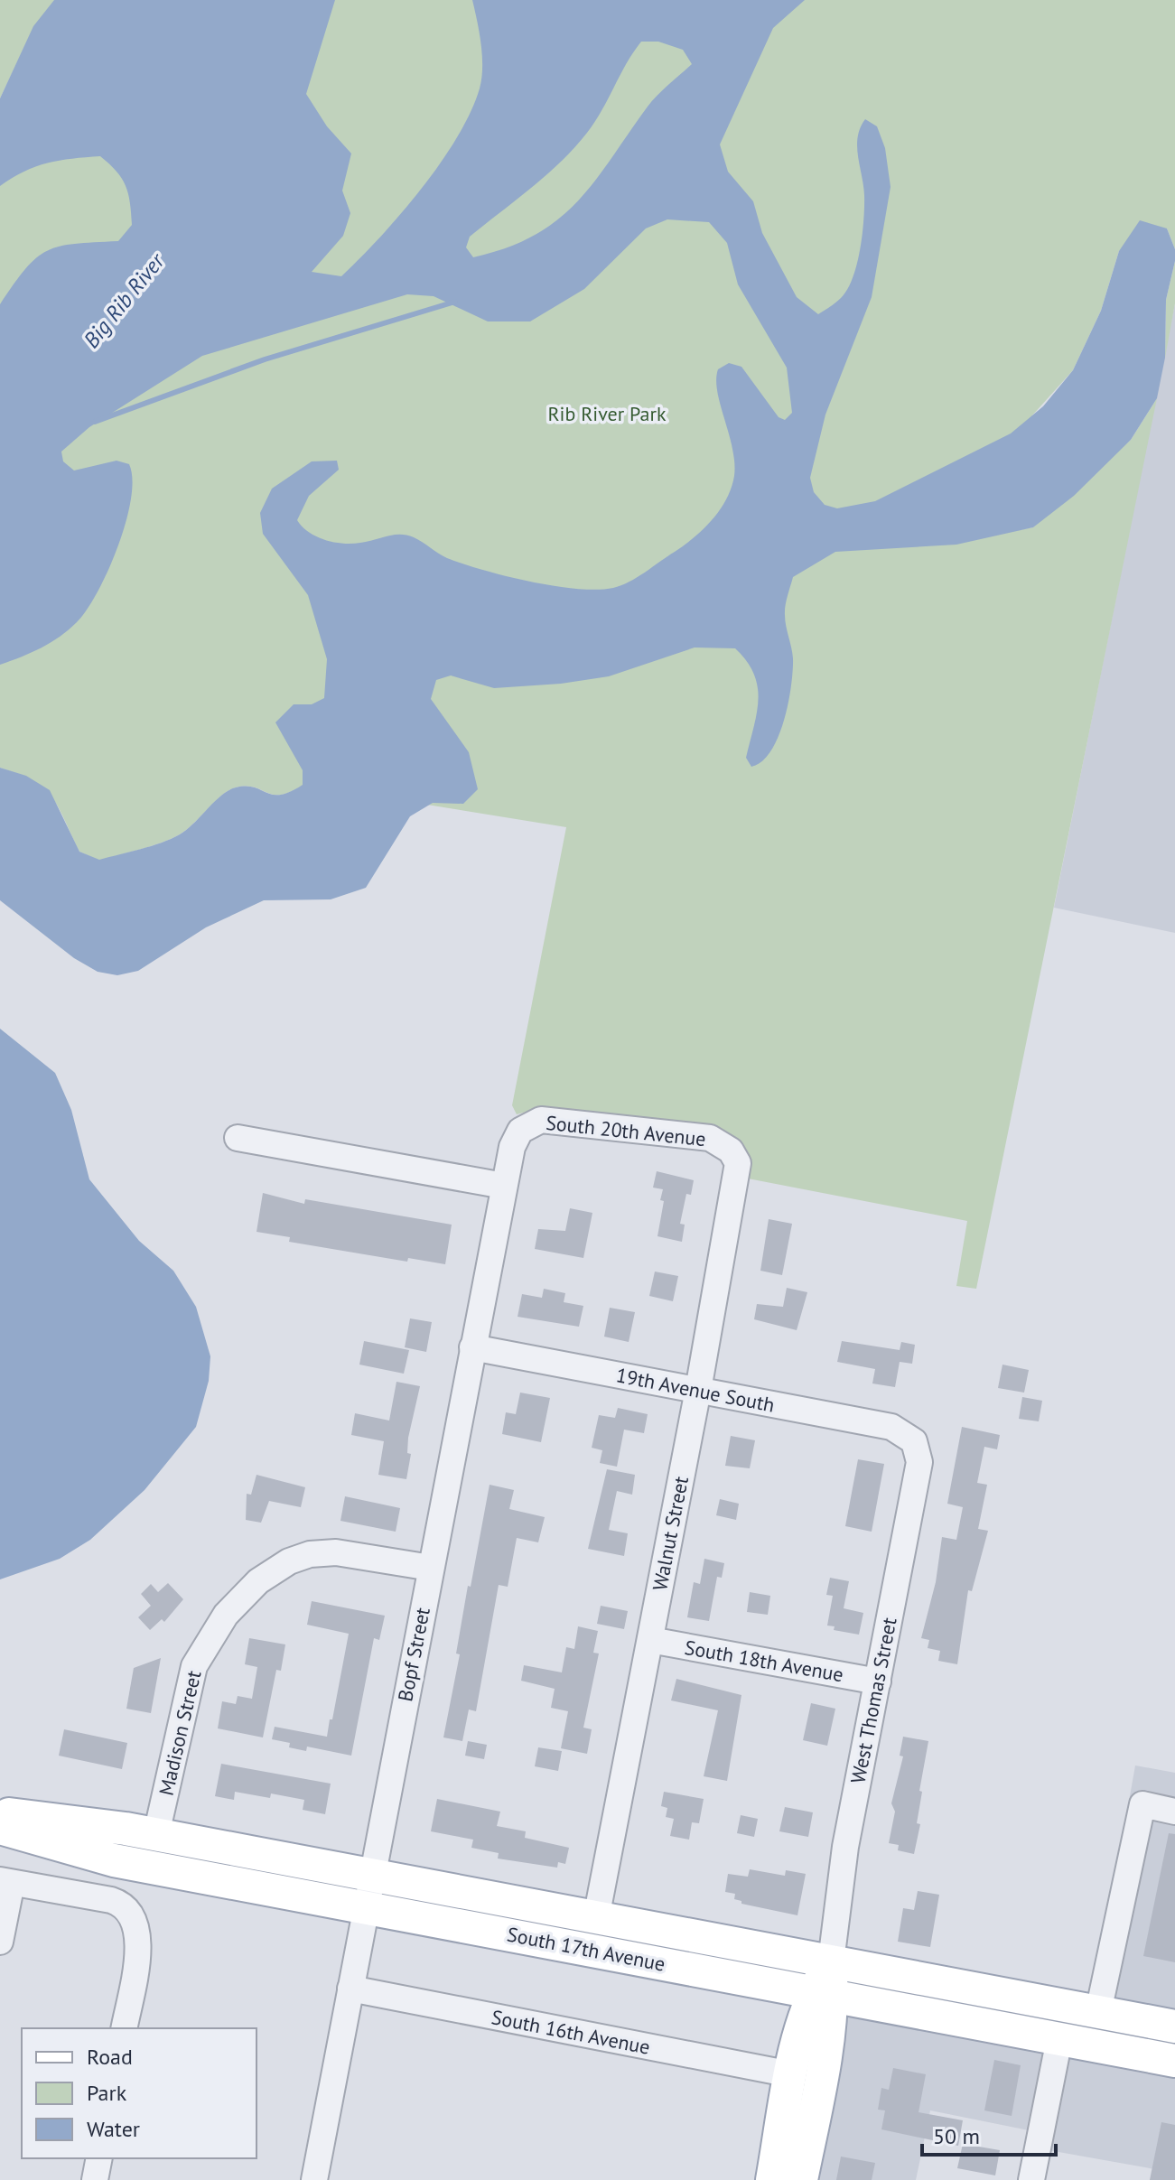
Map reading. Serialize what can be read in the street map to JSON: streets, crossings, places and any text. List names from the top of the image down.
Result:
{
  "streets": {
    "main road": ["West Thomas Street", "South 17th Avenue"],
    "street": [
      "South 20th Avenue",
      "19th Avenue South",
      "Walnut Street",
      "Bopf Street",
      "South 18th Avenue",
      "Madison Street",
      "South 16th Avenue"
    ]
  },
  "crossings": [
    ["South 20th Avenue", "Walnut Street"],
    ["South 20th Avenue", "Bopf Street"],
    ["19th Avenue South", "Walnut Street"],
    ["19th Avenue South", "Bopf Street"],
    ["19th Avenue South", "West Thomas Street"],
    ["Walnut Street", "South 18th Avenue"],
    ["Walnut Street", "South 17th Avenue"],
    ["Bopf Street", "Madison Street"],
    ["Bopf Street", "South 17th Avenue"],
    ["Bopf Street", "South 16th Avenue"],
    ["South 18th Avenue", "West Thomas Street"],
    ["West Thomas Street", "South 17th Avenue"],
    ["West Thomas Street", "South 16th Avenue"],
    ["Madison Street", "South 17th Avenue"]
  ],
  "water": ["Big Rib River"],
  "parks": ["Rib River Park"],
  "legend": ["Road", "Park", "Water"],
  "scale_bar": "50 m"
}
